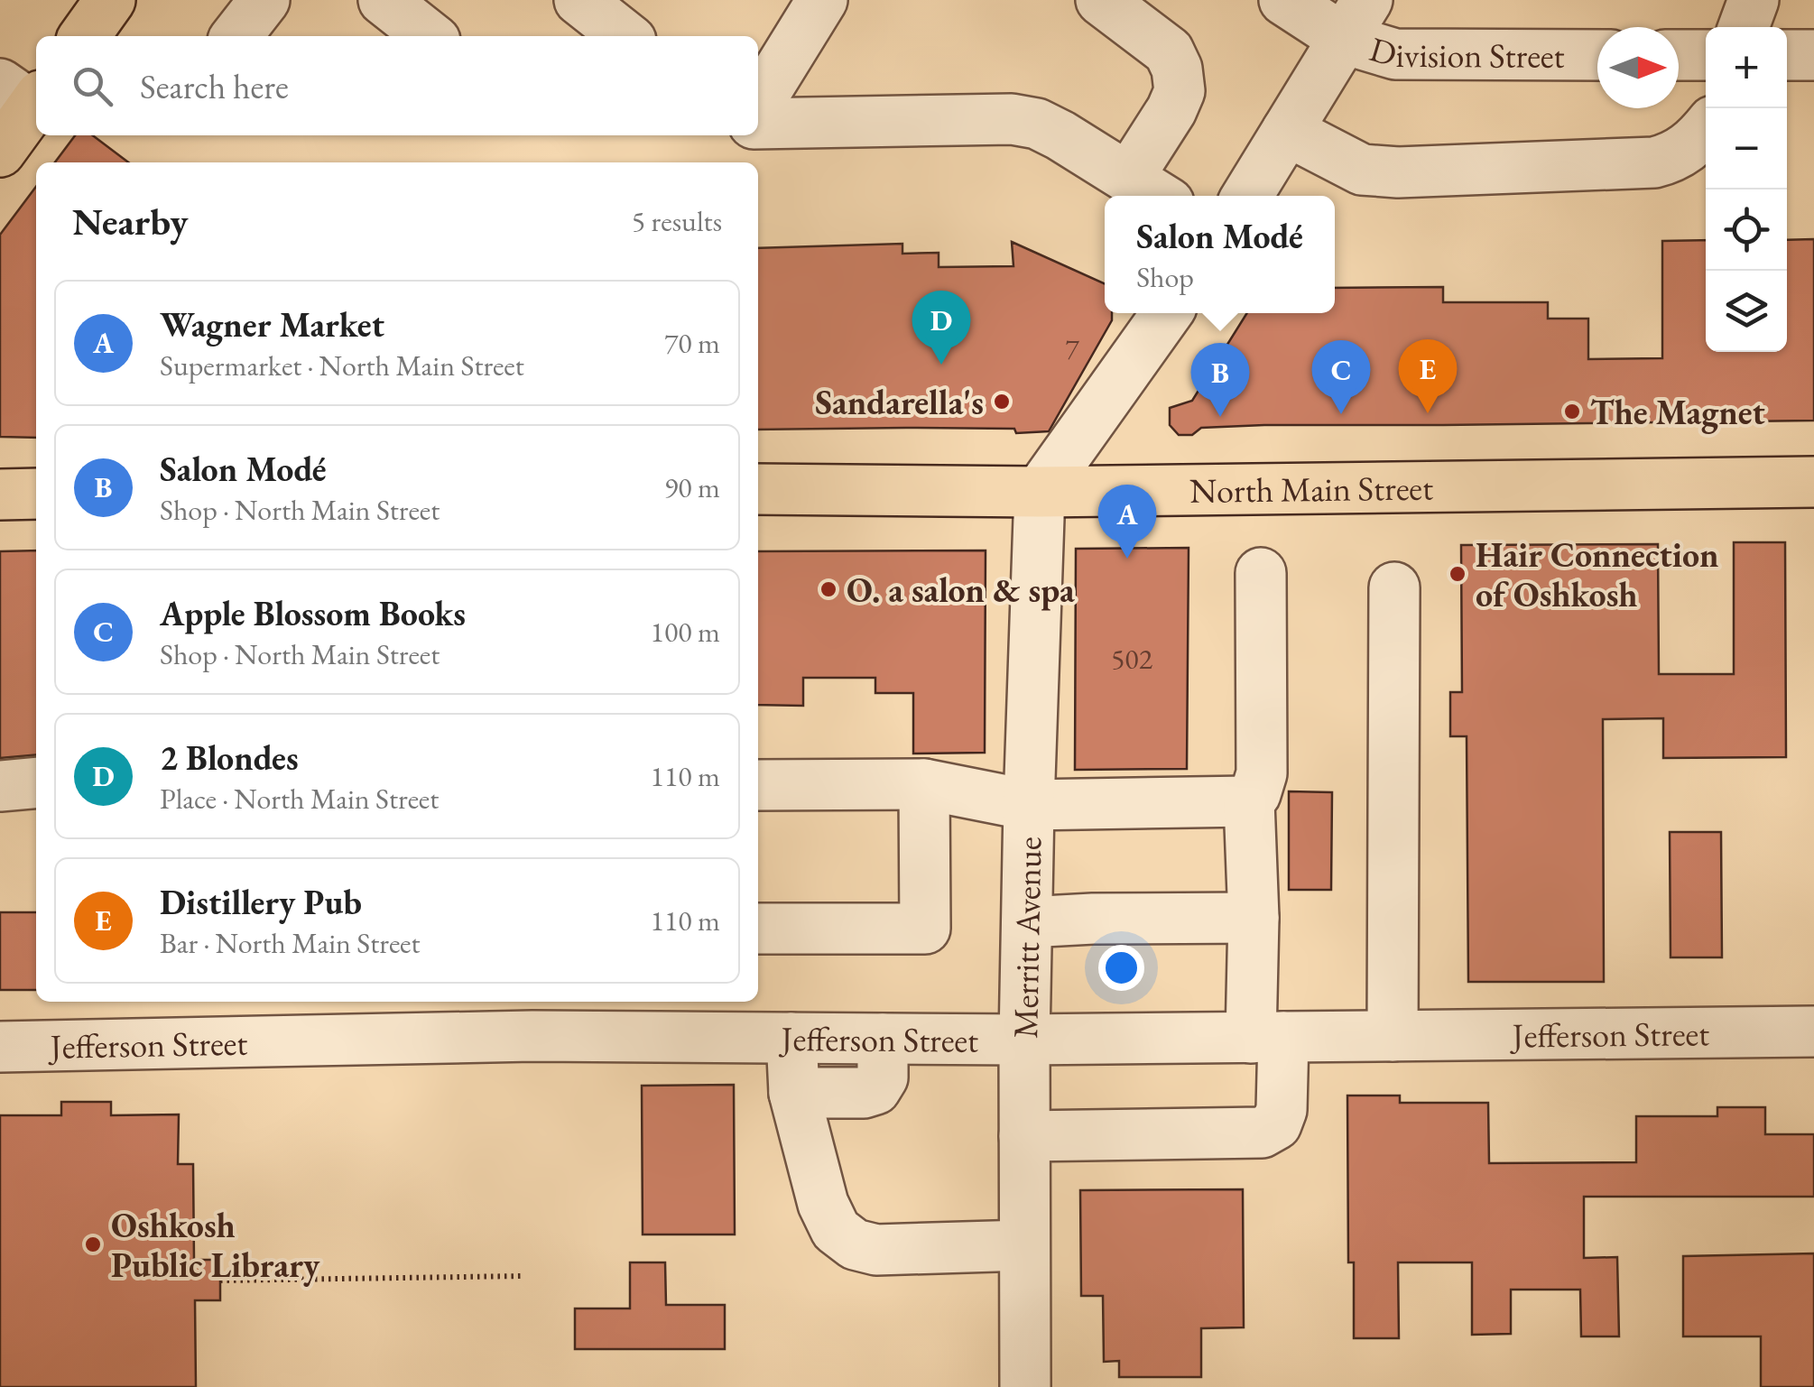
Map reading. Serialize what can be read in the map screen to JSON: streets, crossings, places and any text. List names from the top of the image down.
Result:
{
  "streets": {
    "main road": ["North Main Street"],
    "street": ["Division Street", "Merritt Avenue", "Jefferson Street"]
  },
  "crossings": [
    ["North Main Street", "Merritt Avenue"],
    ["Merritt Avenue", "Jefferson Street"]
  ],
  "places": [
    "Sandarella's",
    "The Magnet",
    "Hair Connection of Oshkosh",
    "O. a salon & spa",
    "Oshkosh Public Library"
  ],
  "house_numbers": ["7", "502"],
  "north": "right",
  "page": {
    "map_buttons": ["+", "−"],
    "search": "Search here",
    "heading": ["Nearby", "5 results"],
    "popup": ["Salon Modé", "Shop"],
    "list": [
      {
        "mark": "A",
        "name": "Wagner Market",
        "note": "Supermarket · North Main Street",
        "value": "70 m"
      },
      {
        "mark": "B",
        "name": "Salon Modé",
        "note": "Shop · North Main Street",
        "value": "90 m"
      },
      {
        "mark": "C",
        "name": "Apple Blossom Books",
        "note": "Shop · North Main Street",
        "value": "100 m"
      },
      {
        "mark": "D",
        "name": "2 Blondes",
        "note": "Place · North Main Street",
        "value": "110 m"
      },
      {
        "mark": "E",
        "name": "Distillery Pub",
        "note": "Bar · North Main Street",
        "value": "110 m"
      }
    ],
    "pins": [
      "D",
      "E",
      "C",
      "B",
      "A"
    ]
  }
}
